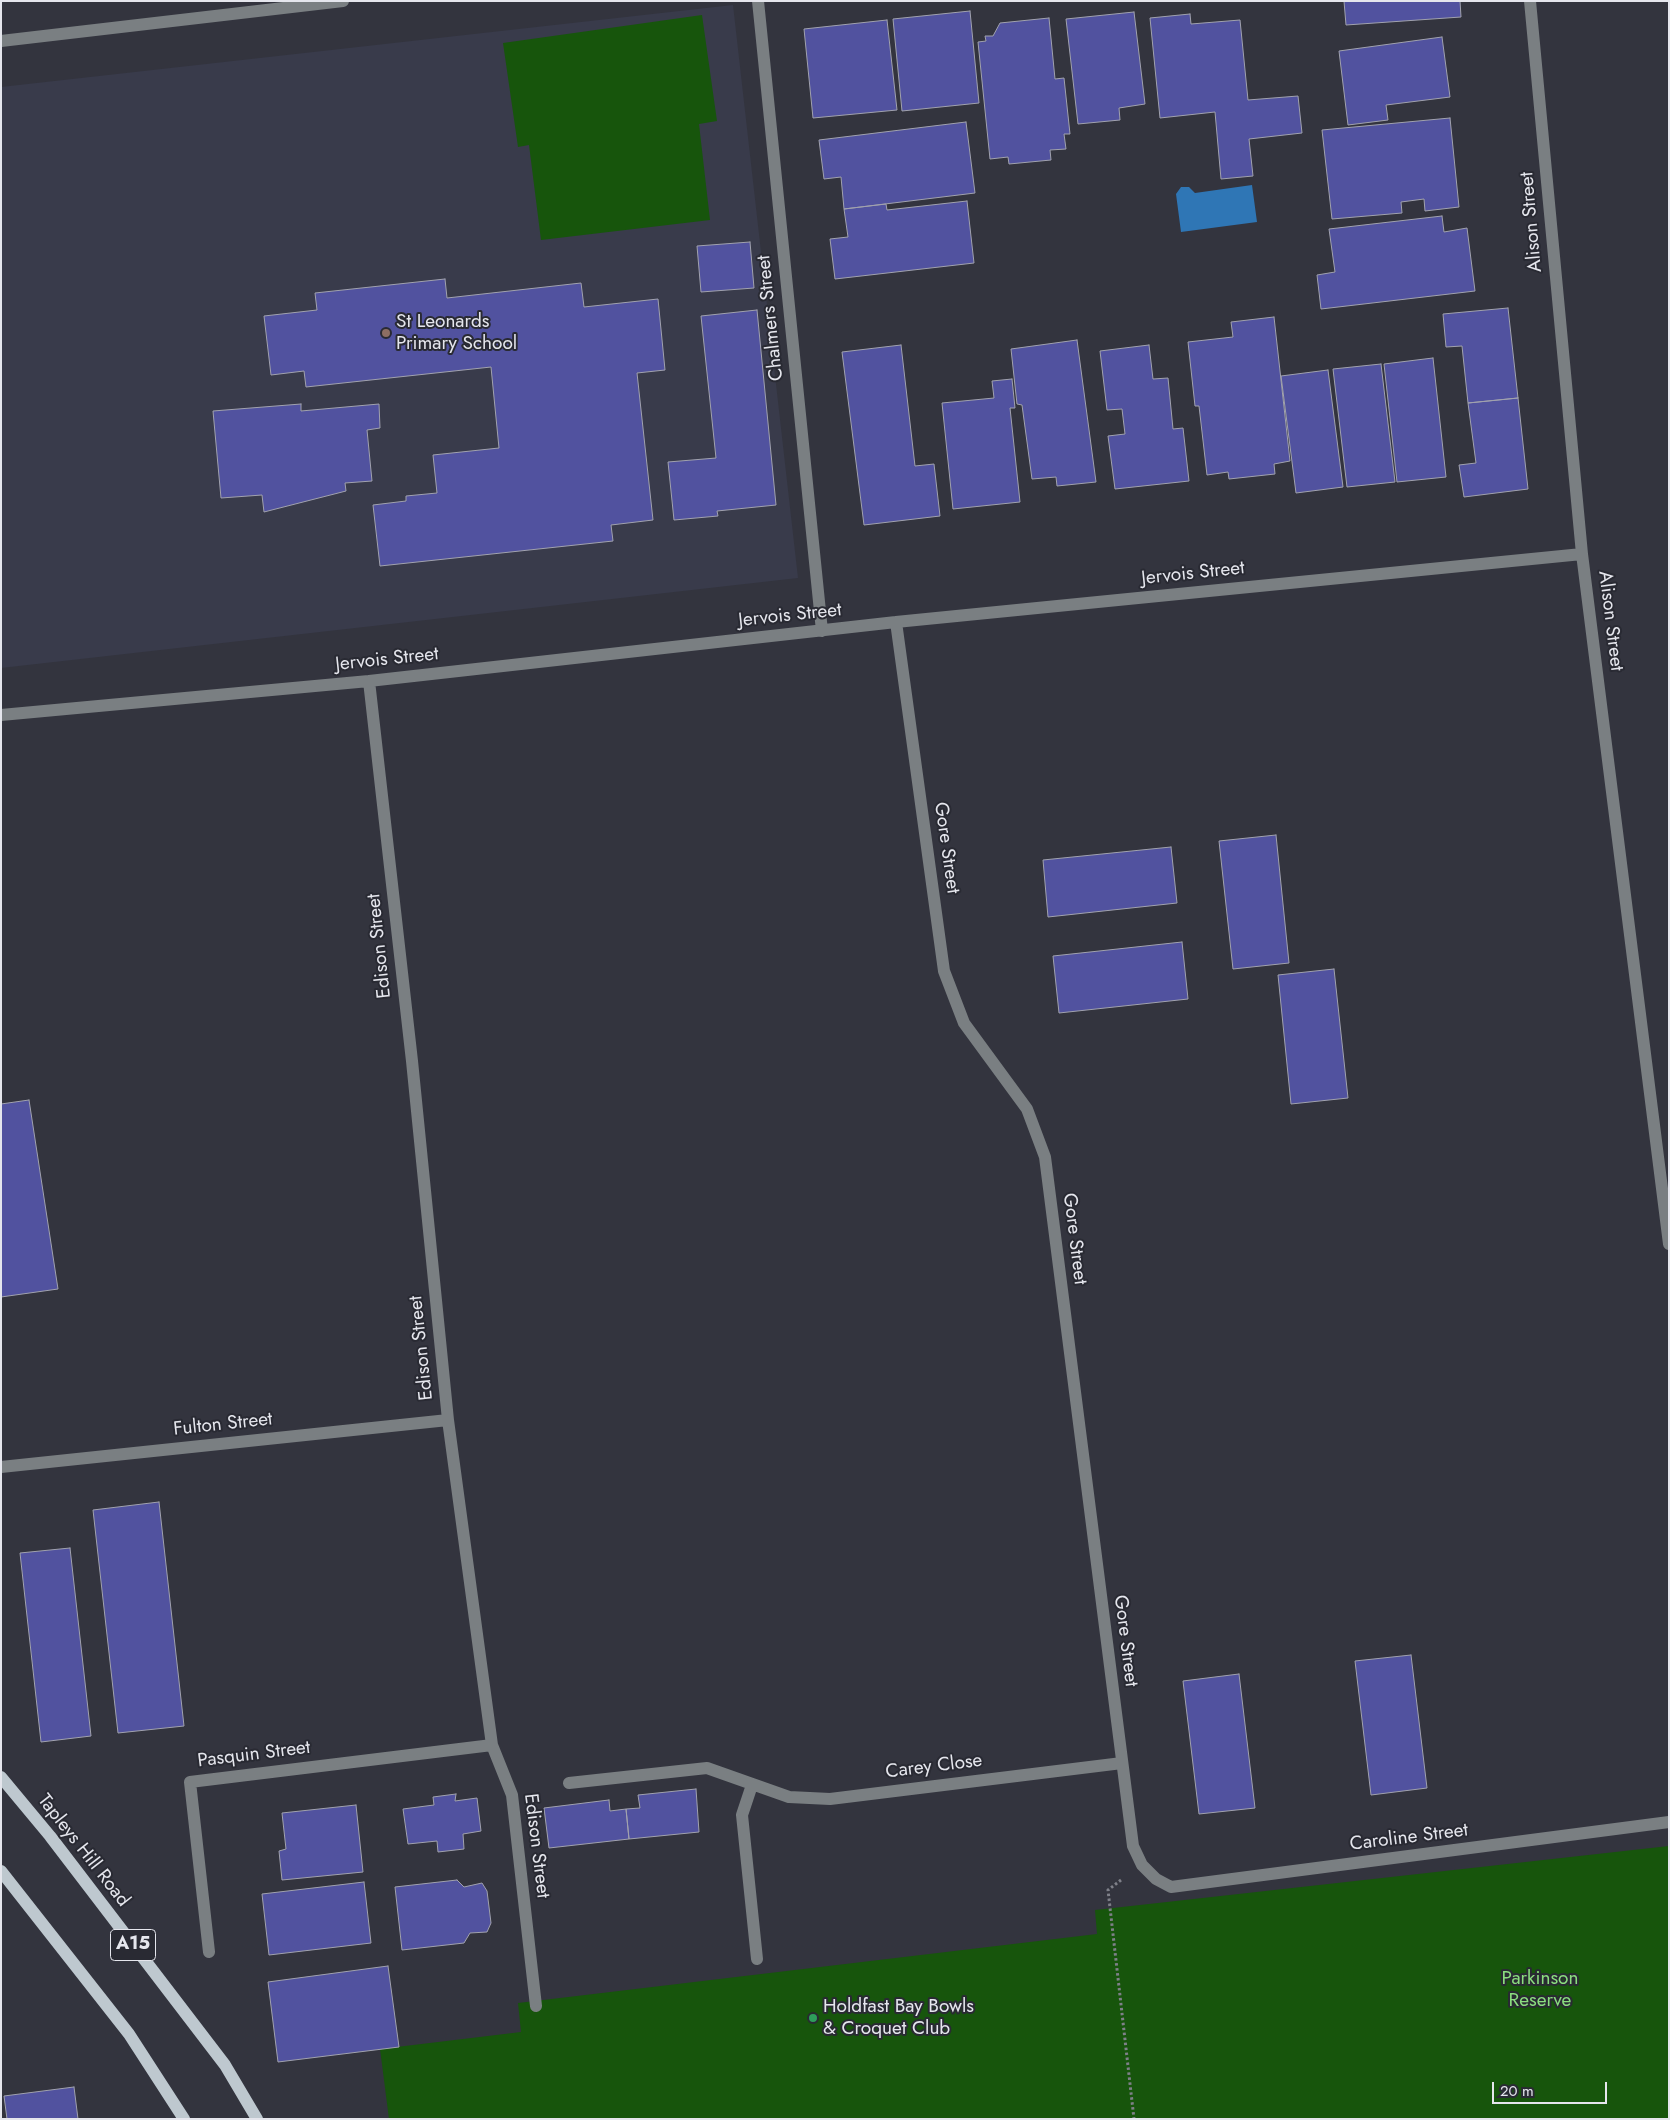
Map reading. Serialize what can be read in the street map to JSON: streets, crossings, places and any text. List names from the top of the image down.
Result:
{
  "streets": {
    "main road": ["Tapleys Hill Road", "A15"],
    "street": [
      "Alison Street",
      "Chalmers Street",
      "Jervois Street",
      "Gore Street",
      "Edison Street",
      "Fulton Street",
      "Pasquin Street",
      "Carey Close",
      "Caroline Street"
    ]
  },
  "crossings": [
    ["Alison Street", "Jervois Street"],
    ["Chalmers Street", "Jervois Street"],
    ["Jervois Street", "Gore Street"],
    ["Jervois Street", "Edison Street"],
    ["Gore Street", "Carey Close"],
    ["Gore Street", "Caroline Street"],
    ["Edison Street", "Fulton Street"],
    ["Edison Street", "Pasquin Street"]
  ],
  "parks": ["Parkinson Reserve"],
  "places": ["St Leonards Primary School", "Holdfast Bay Bowls & Croquet Club"],
  "scale_bar": "20 m"
}
